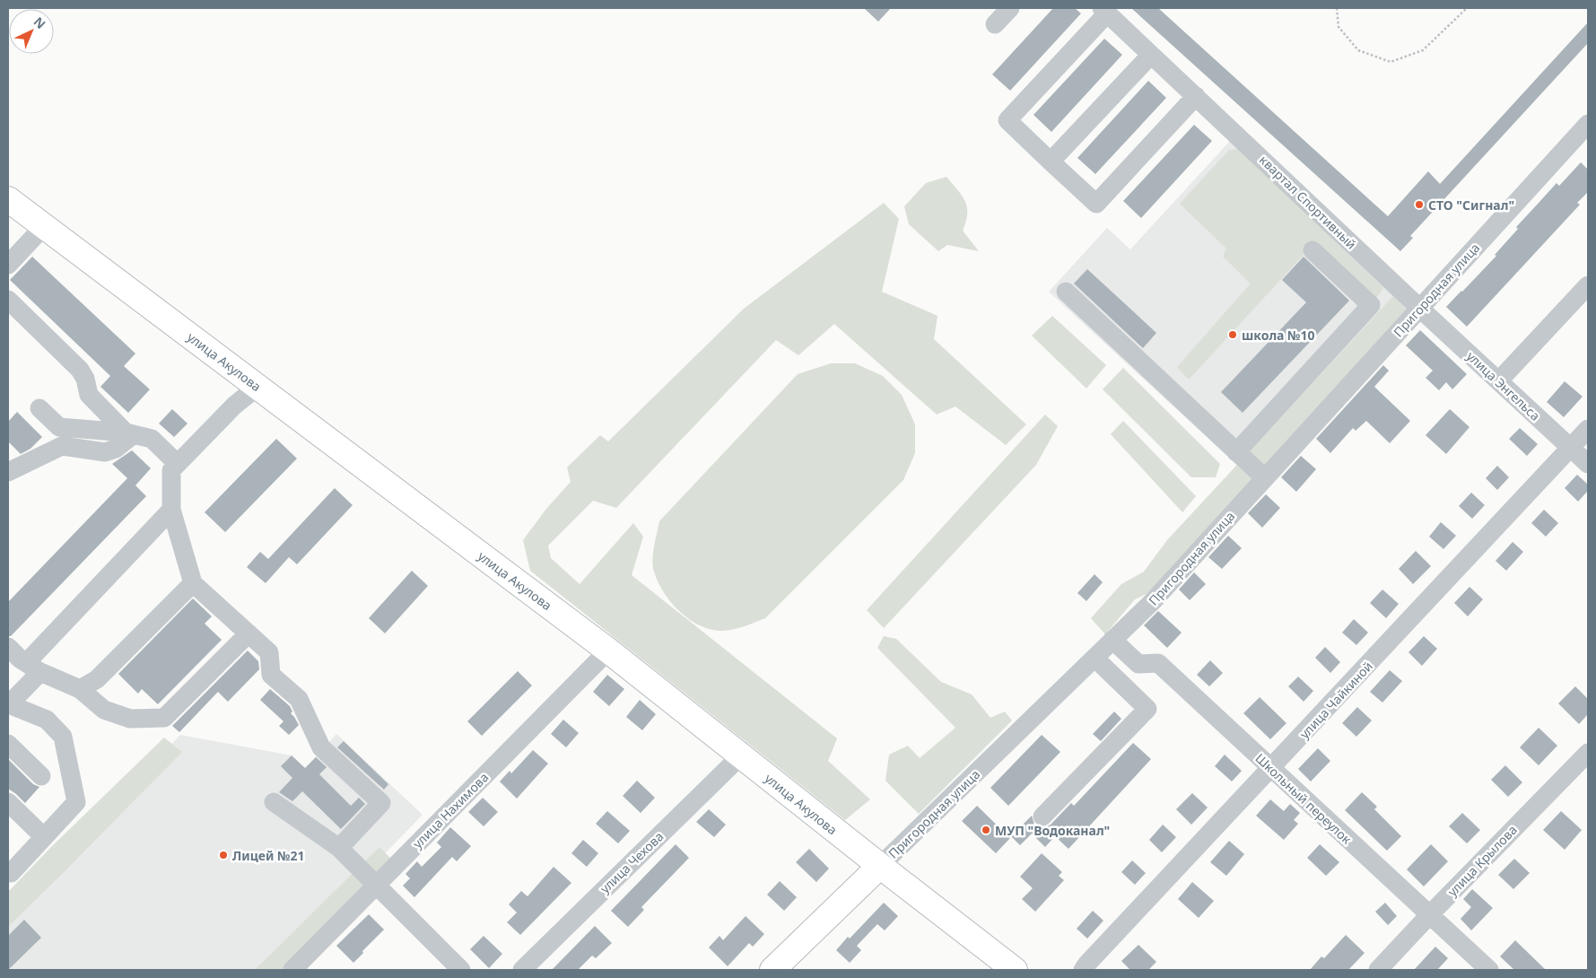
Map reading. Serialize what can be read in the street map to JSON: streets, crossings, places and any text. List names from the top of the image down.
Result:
{
  "streets": {
    "main road": ["Пригородная улица", "улица Акулова"],
    "street": [
      "квартал Спортивный",
      "улица Энгельса",
      "улица Чайкиной",
      "Школьный переулок",
      "улица Нахимова",
      "улица Крылова",
      "улица Чехова"
    ]
  },
  "crossings": [
    ["квартал Спортивный", "Пригородная улица"],
    ["квартал Спортивный", "улица Энгельса"],
    ["Пригородная улица", "улица Акулова"],
    ["Пригородная улица", "улица Энгельса"],
    ["Пригородная улица", "Школьный переулок"],
    ["улица Акулова", "улица Нахимова"],
    ["улица Акулова", "улица Чехова"],
    ["улица Энгельса", "улица Чайкиной"],
    ["улица Чайкиной", "Школьный переулок"],
    ["Школьный переулок", "улица Крылова"]
  ],
  "places": [
    "СТО \"Сигнал\"",
    "школа №10",
    "МУП \"Водоканал\"",
    "Лицей №21"
  ],
  "north": "top right"
}
